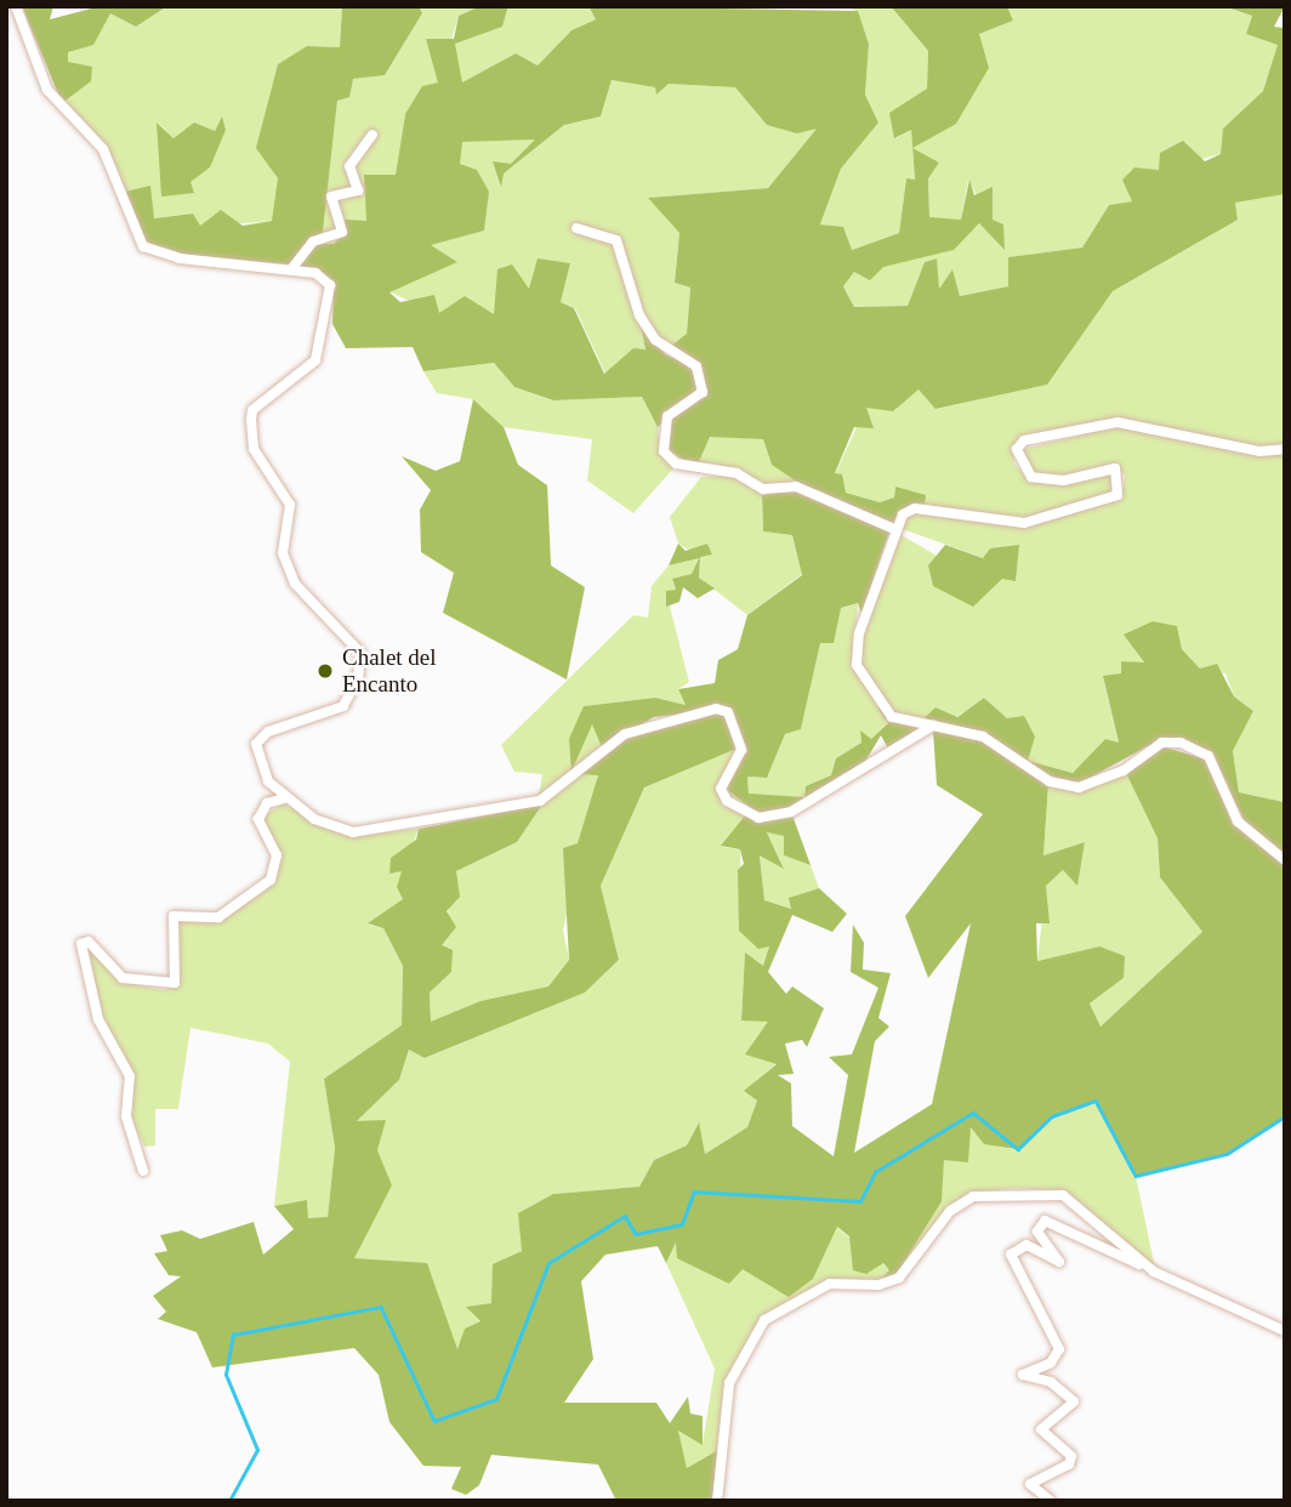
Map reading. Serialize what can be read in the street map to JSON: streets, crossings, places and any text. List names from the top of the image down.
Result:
{
  "places": ["Chalet del Encanto"]
}
